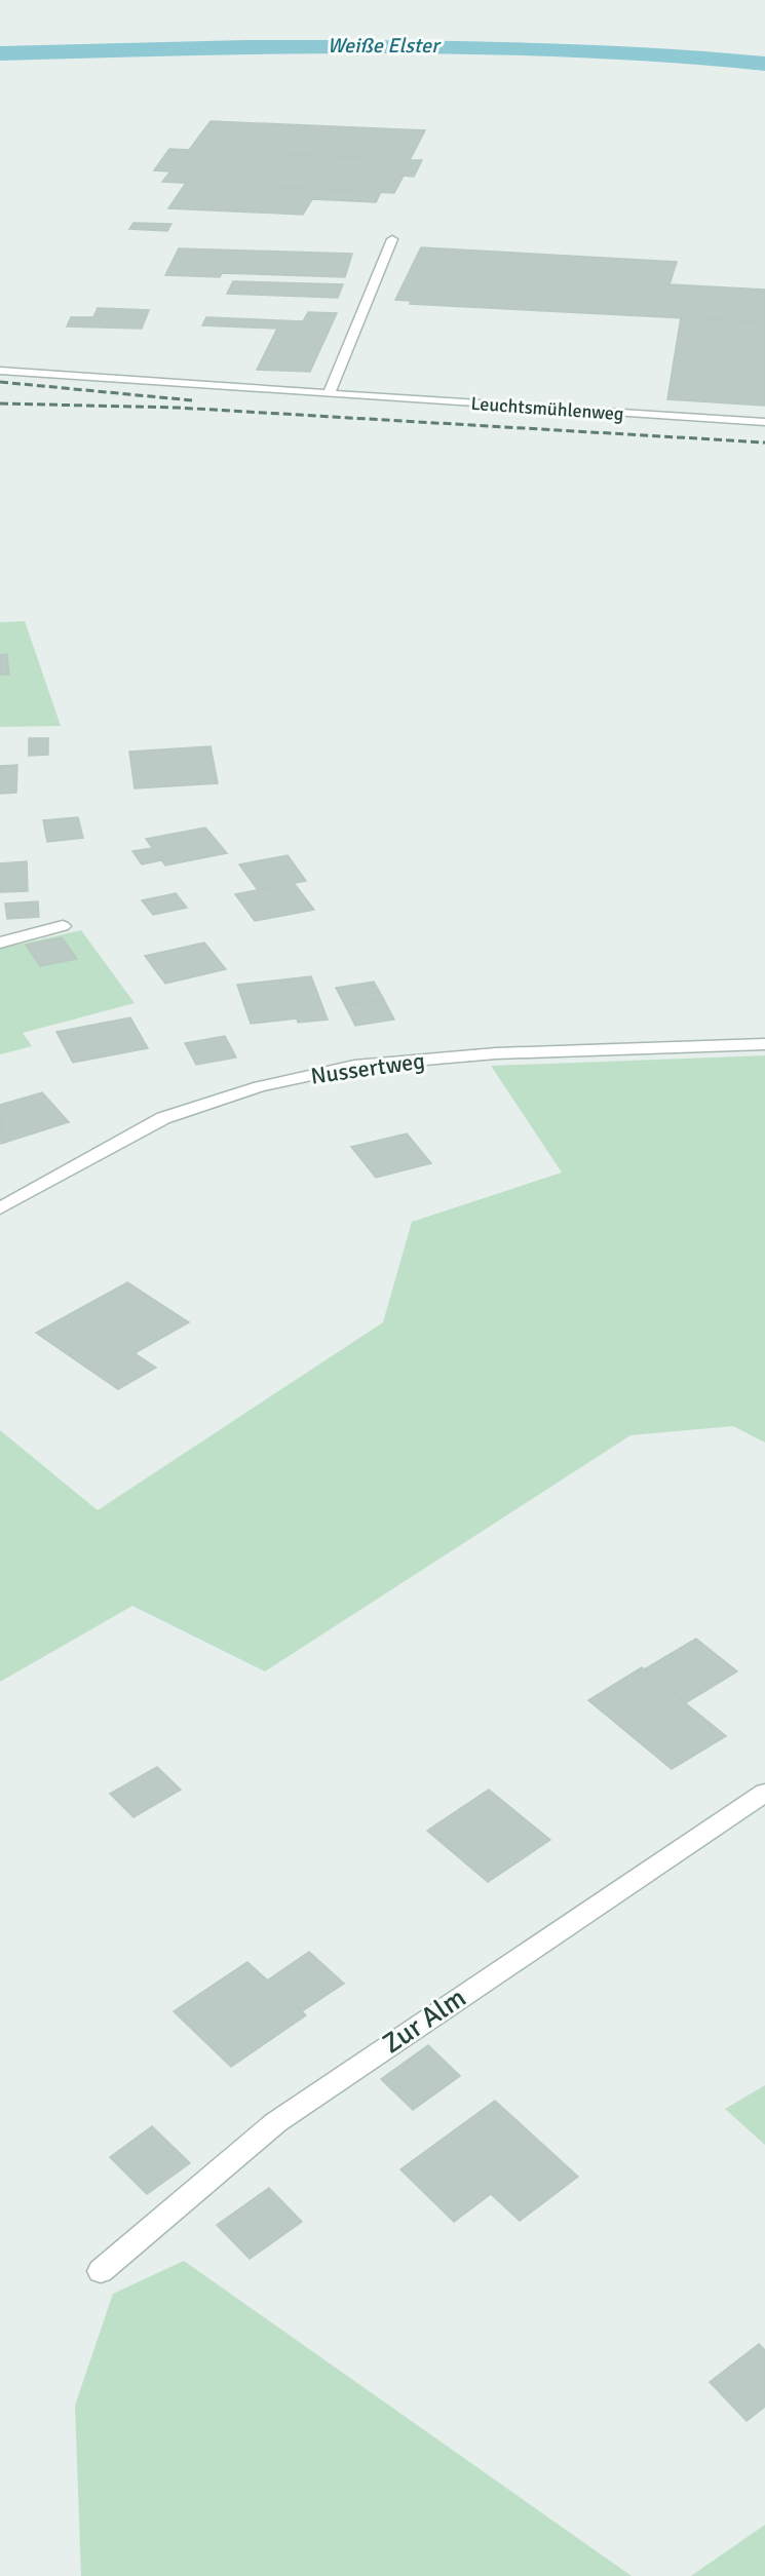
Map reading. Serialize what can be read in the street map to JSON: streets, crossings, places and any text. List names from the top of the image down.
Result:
{
  "streets": {
    "street": ["Leuchtsmühlenweg", "Nussertweg", "Zur Alm"]
  },
  "water": ["Weiße Elster"]
}
